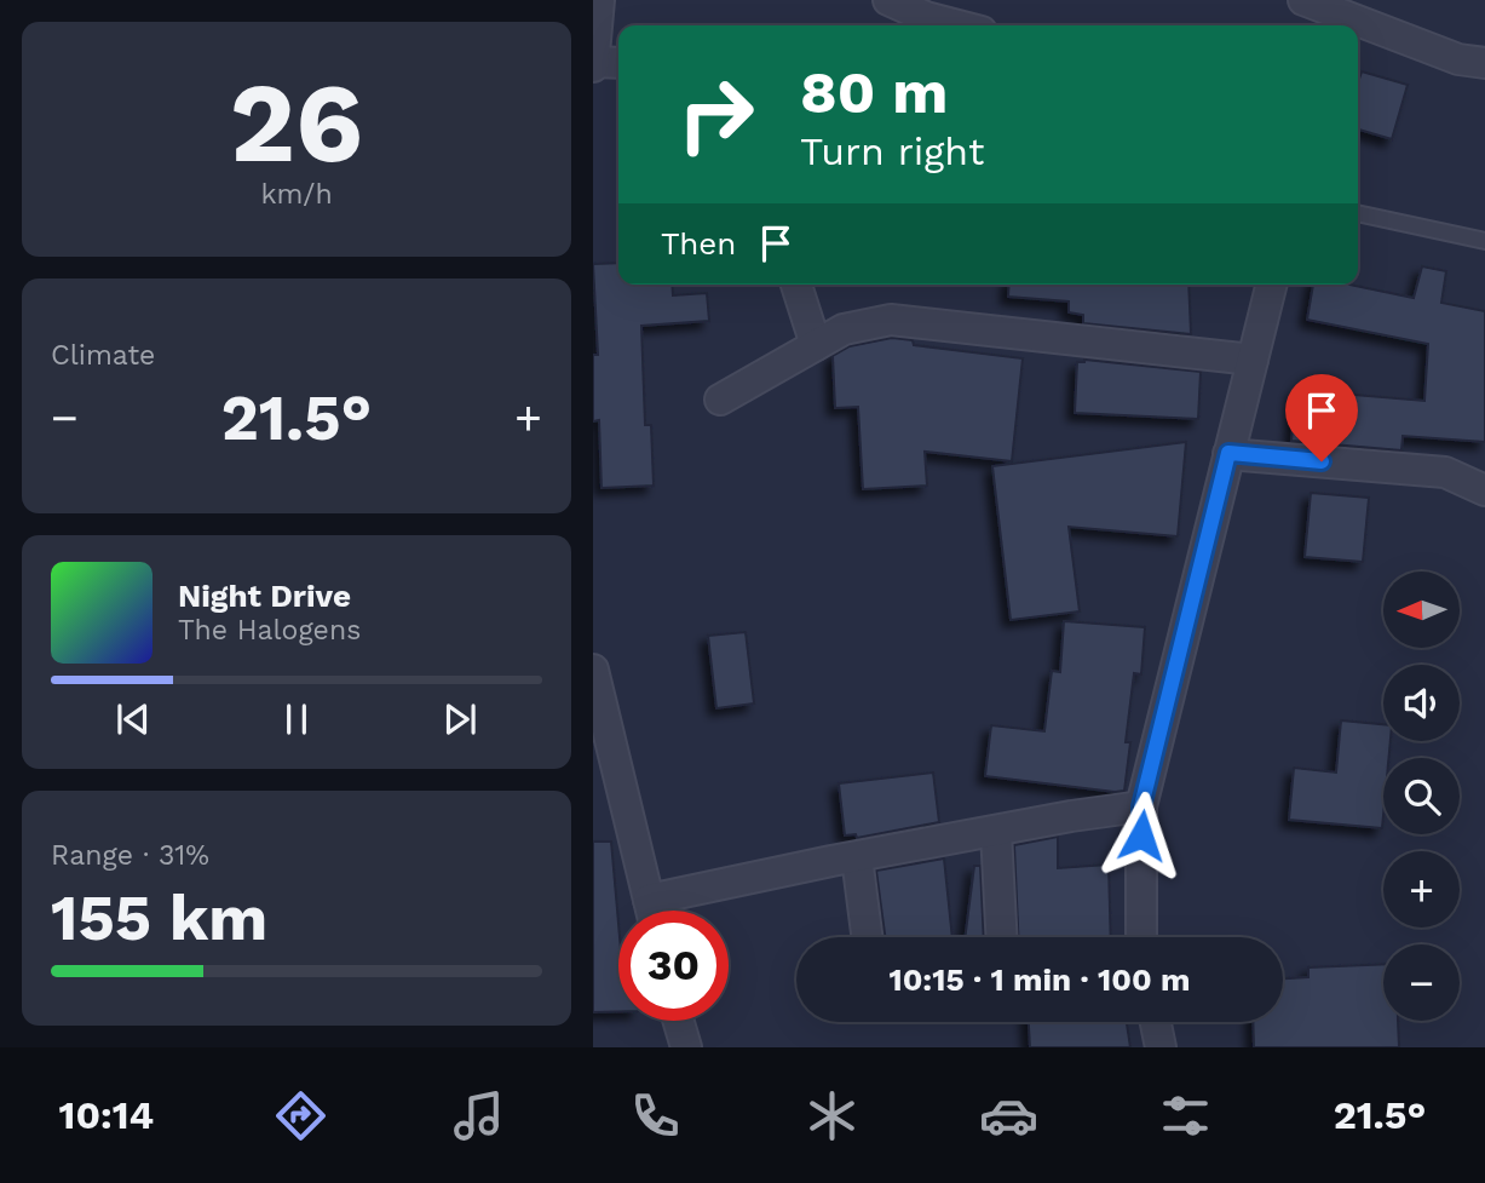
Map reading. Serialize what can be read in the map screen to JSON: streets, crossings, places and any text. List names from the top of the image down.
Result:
{
  "north": "left",
  "page": {
    "tile": [
      ["26", "km/h"],
      "Climate",
      ["Range · 31%", "155 km"]
    ],
    "turn": ["80 m", "Turn right"],
    "then": "Then",
    "heat": ["−", "21.5°", "+"],
    "song": ["Night Drive", "The Halogens"],
    "map_buttons": ["+", "−"],
    "limit": "30",
    "trip": "10:15 · 1 min · 100 m",
    "tabs": ["10:14", "21.5°"]
  }
}
